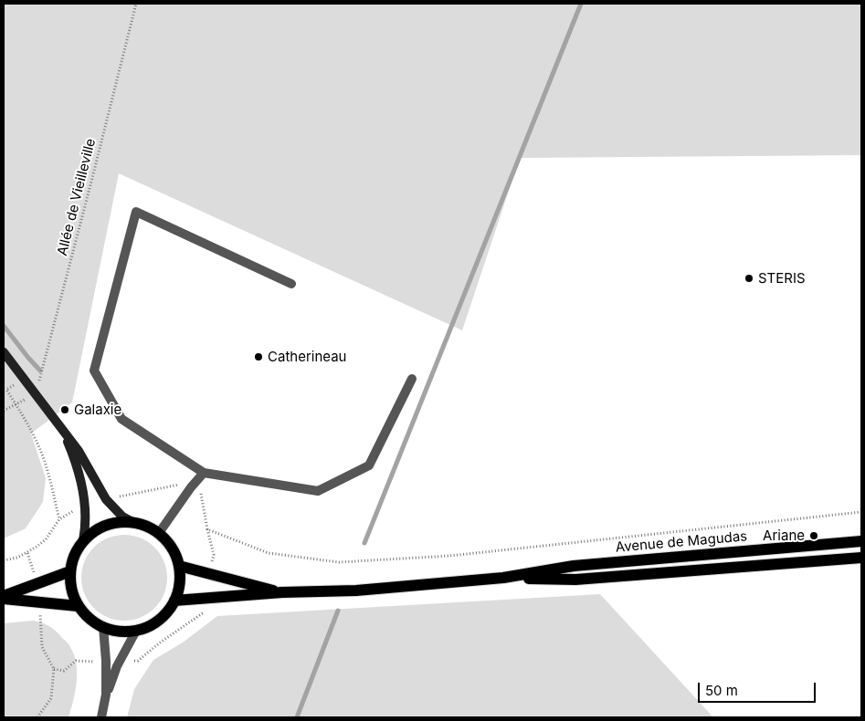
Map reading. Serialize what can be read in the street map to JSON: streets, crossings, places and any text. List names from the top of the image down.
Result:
{
  "streets": {
    "main road": ["Avenue de Magudas"],
    "path": ["Allée de Vieilleville"]
  },
  "places": [
    "STERIS",
    "Catherineau",
    "Galaxie",
    "Ariane"
  ],
  "scale_bar": "50 m"
}
